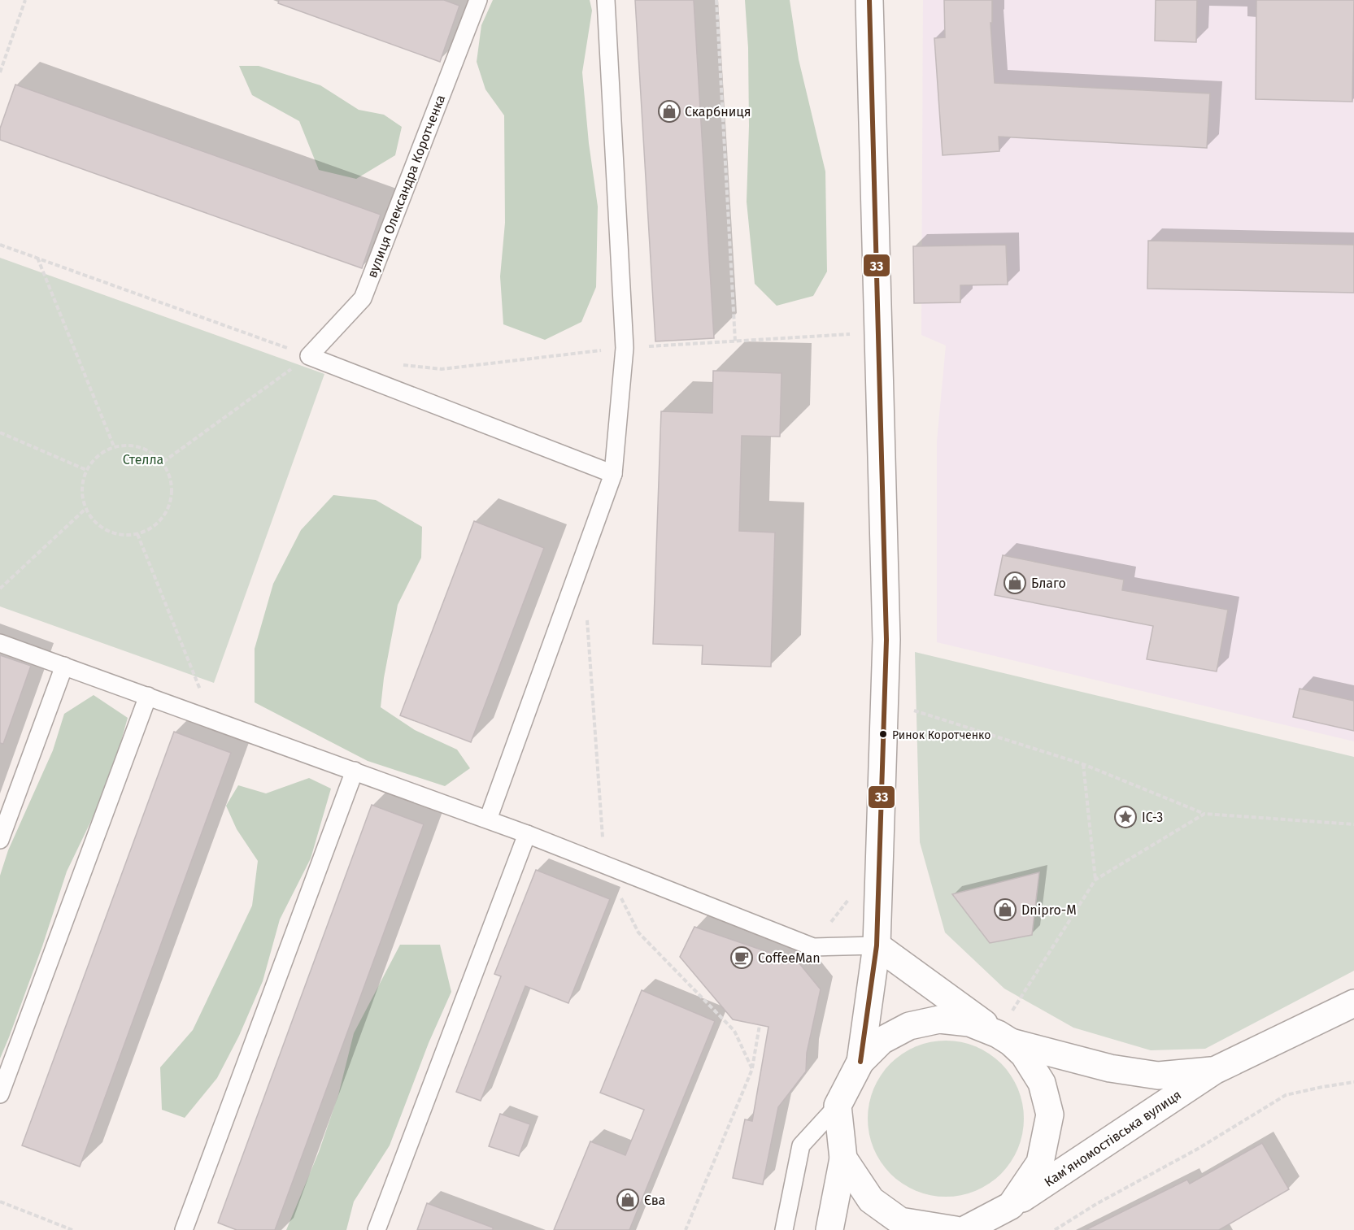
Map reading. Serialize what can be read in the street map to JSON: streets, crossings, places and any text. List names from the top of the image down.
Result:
{
  "streets": {
    "main road": ["Камʼяномостівська вулиця"],
    "lane": ["вулиця Олександра Коротченка"]
  },
  "parks": ["Стелла"],
  "places": {
    "shop": [
      "Скарбниця",
      "Благо",
      "Dnipro-M",
      "Єва"
    ],
    "other": ["Ринок Коротченко"],
    "place": ["ІС-3"],
    "cafe": ["CoffeeMan"]
  },
  "lines": ["transit line 33"]
}
